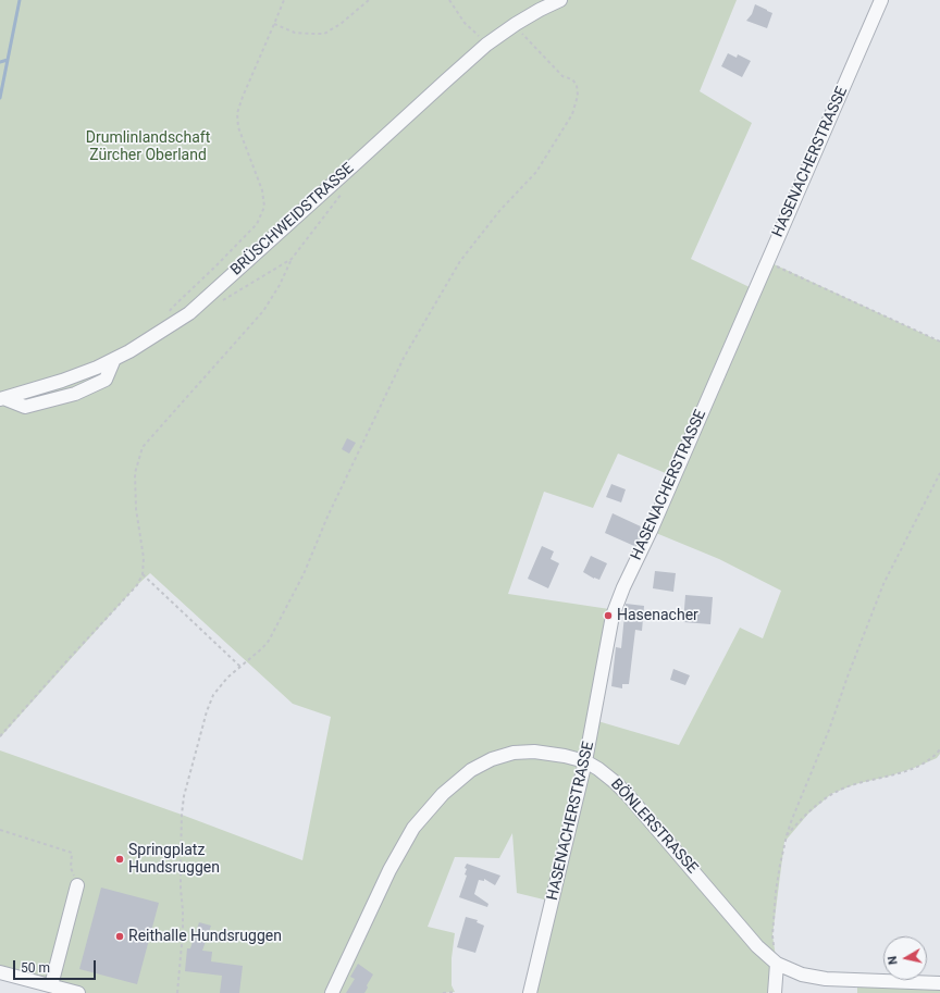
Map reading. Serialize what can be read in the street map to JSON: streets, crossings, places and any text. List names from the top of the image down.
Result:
{
  "streets": {
    "street": ["HASENACHERSTRASSE", "BRÜSCHWEIDSTRASSE", "BÖNLERSTRASSE"]
  },
  "crossings": [
    ["HASENACHERSTRASSE", "BÖNLERSTRASSE"]
  ],
  "parks": ["Drumlinlandschaft Zürcher Oberland"],
  "places": ["Hasenacher", "Springplatz Hundsruggen", "Reithalle Hundsruggen"],
  "scale_bar": "50 m",
  "north": "left"
}
